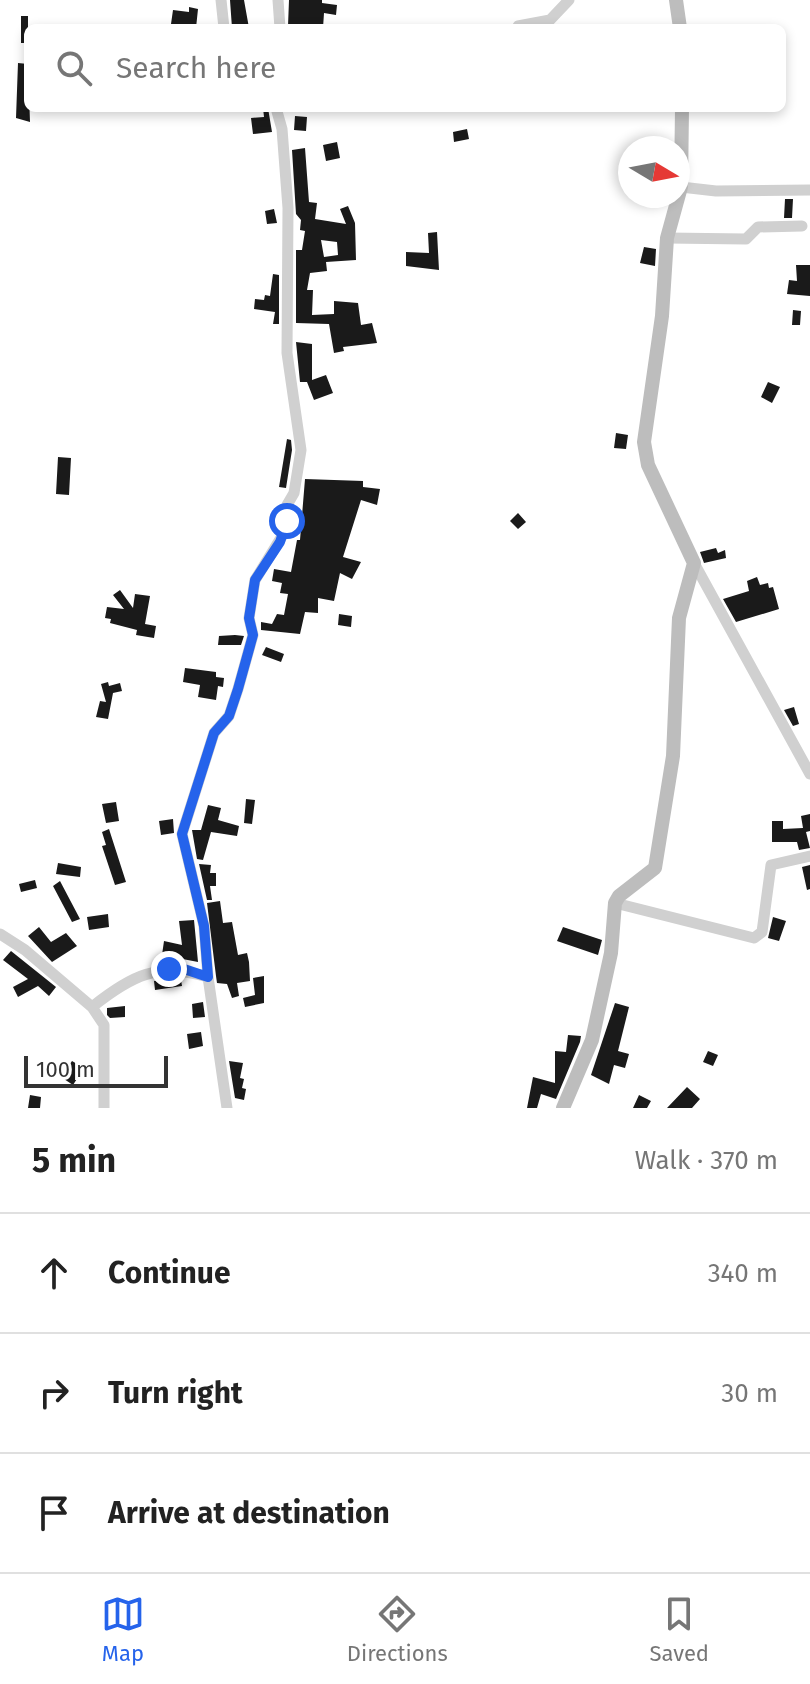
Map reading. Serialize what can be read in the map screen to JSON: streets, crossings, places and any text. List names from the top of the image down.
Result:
{
  "scale_bar": "100 m",
  "north": "right",
  "page": {
    "search": "Search here",
    "scale": "100 m",
    "heading": ["5 min", "Walk · 370 m"],
    "list": [
      ["Continue", "340 m"],
      ["Turn right", "30 m"],
      "Arrive at destination"
    ],
    "nav": ["Map", "Directions", "Saved"]
  }
}
